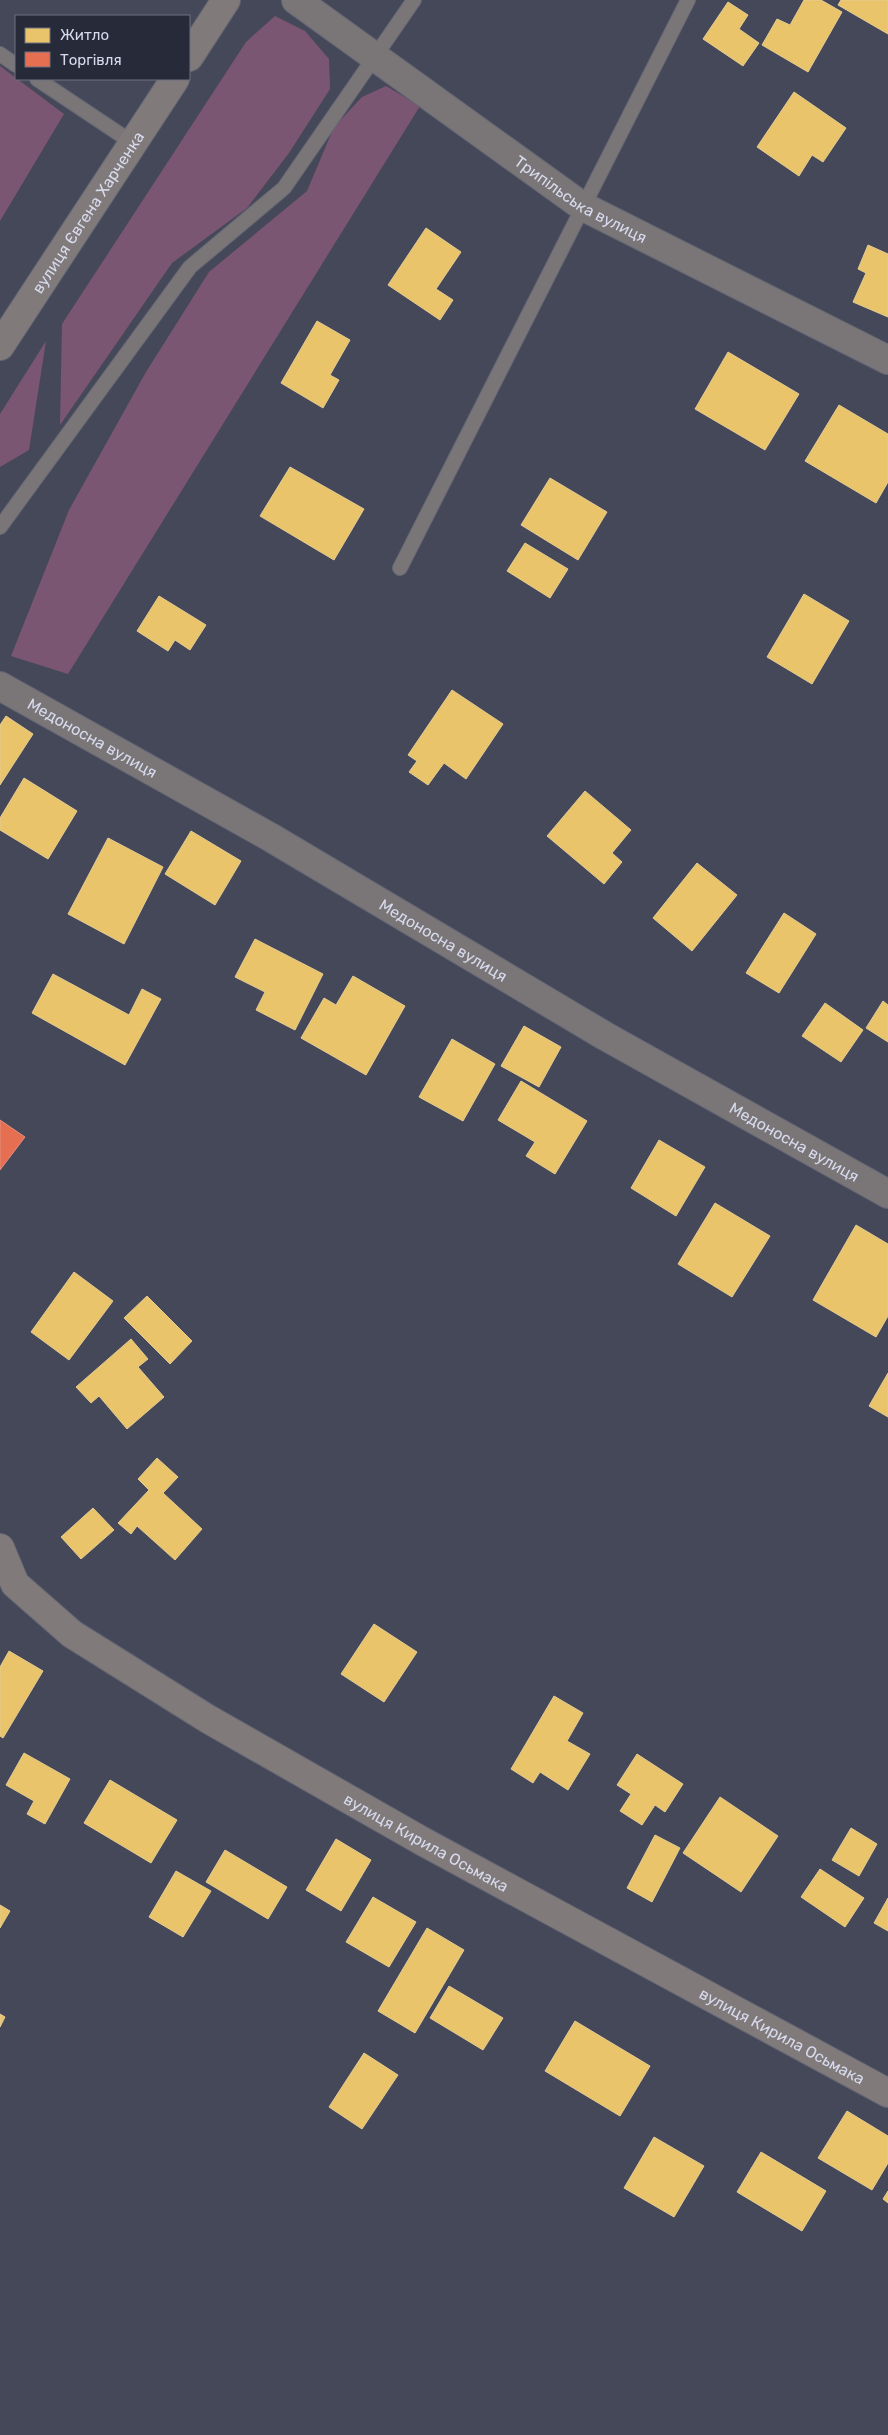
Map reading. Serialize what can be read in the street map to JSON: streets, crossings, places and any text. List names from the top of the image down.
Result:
{
  "streets": {
    "street": [
      "Трипільська вулиця",
      "вулиця Євгена Харченка",
      "Медоносна вулиця",
      "вулиця Кирила Осьмака"
    ]
  },
  "legend": ["Житло", "Торгівля"]
}
